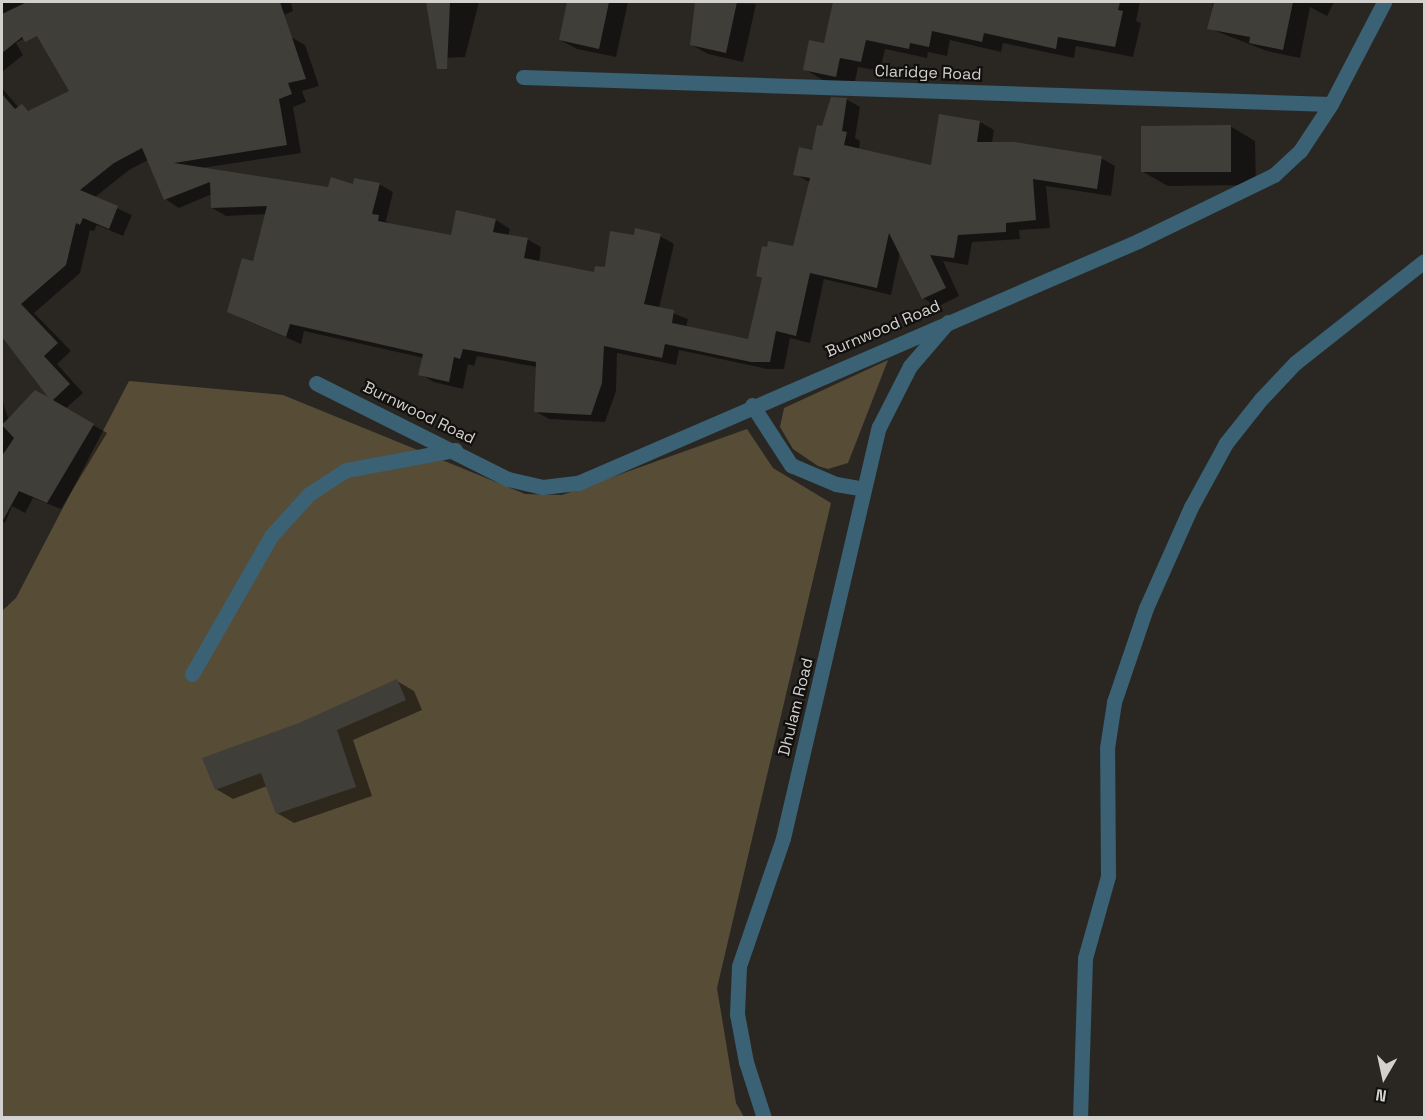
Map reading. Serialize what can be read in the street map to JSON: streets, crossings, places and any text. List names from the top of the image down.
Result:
{
  "streets": {
    "street": ["Claridge Road", "Burnwood Road", "Dhulam Road"]
  },
  "crossings": [
    ["Claridge Road", "Burnwood Road"],
    ["Burnwood Road", "Dhulam Road"]
  ],
  "north": "bottom"
}
